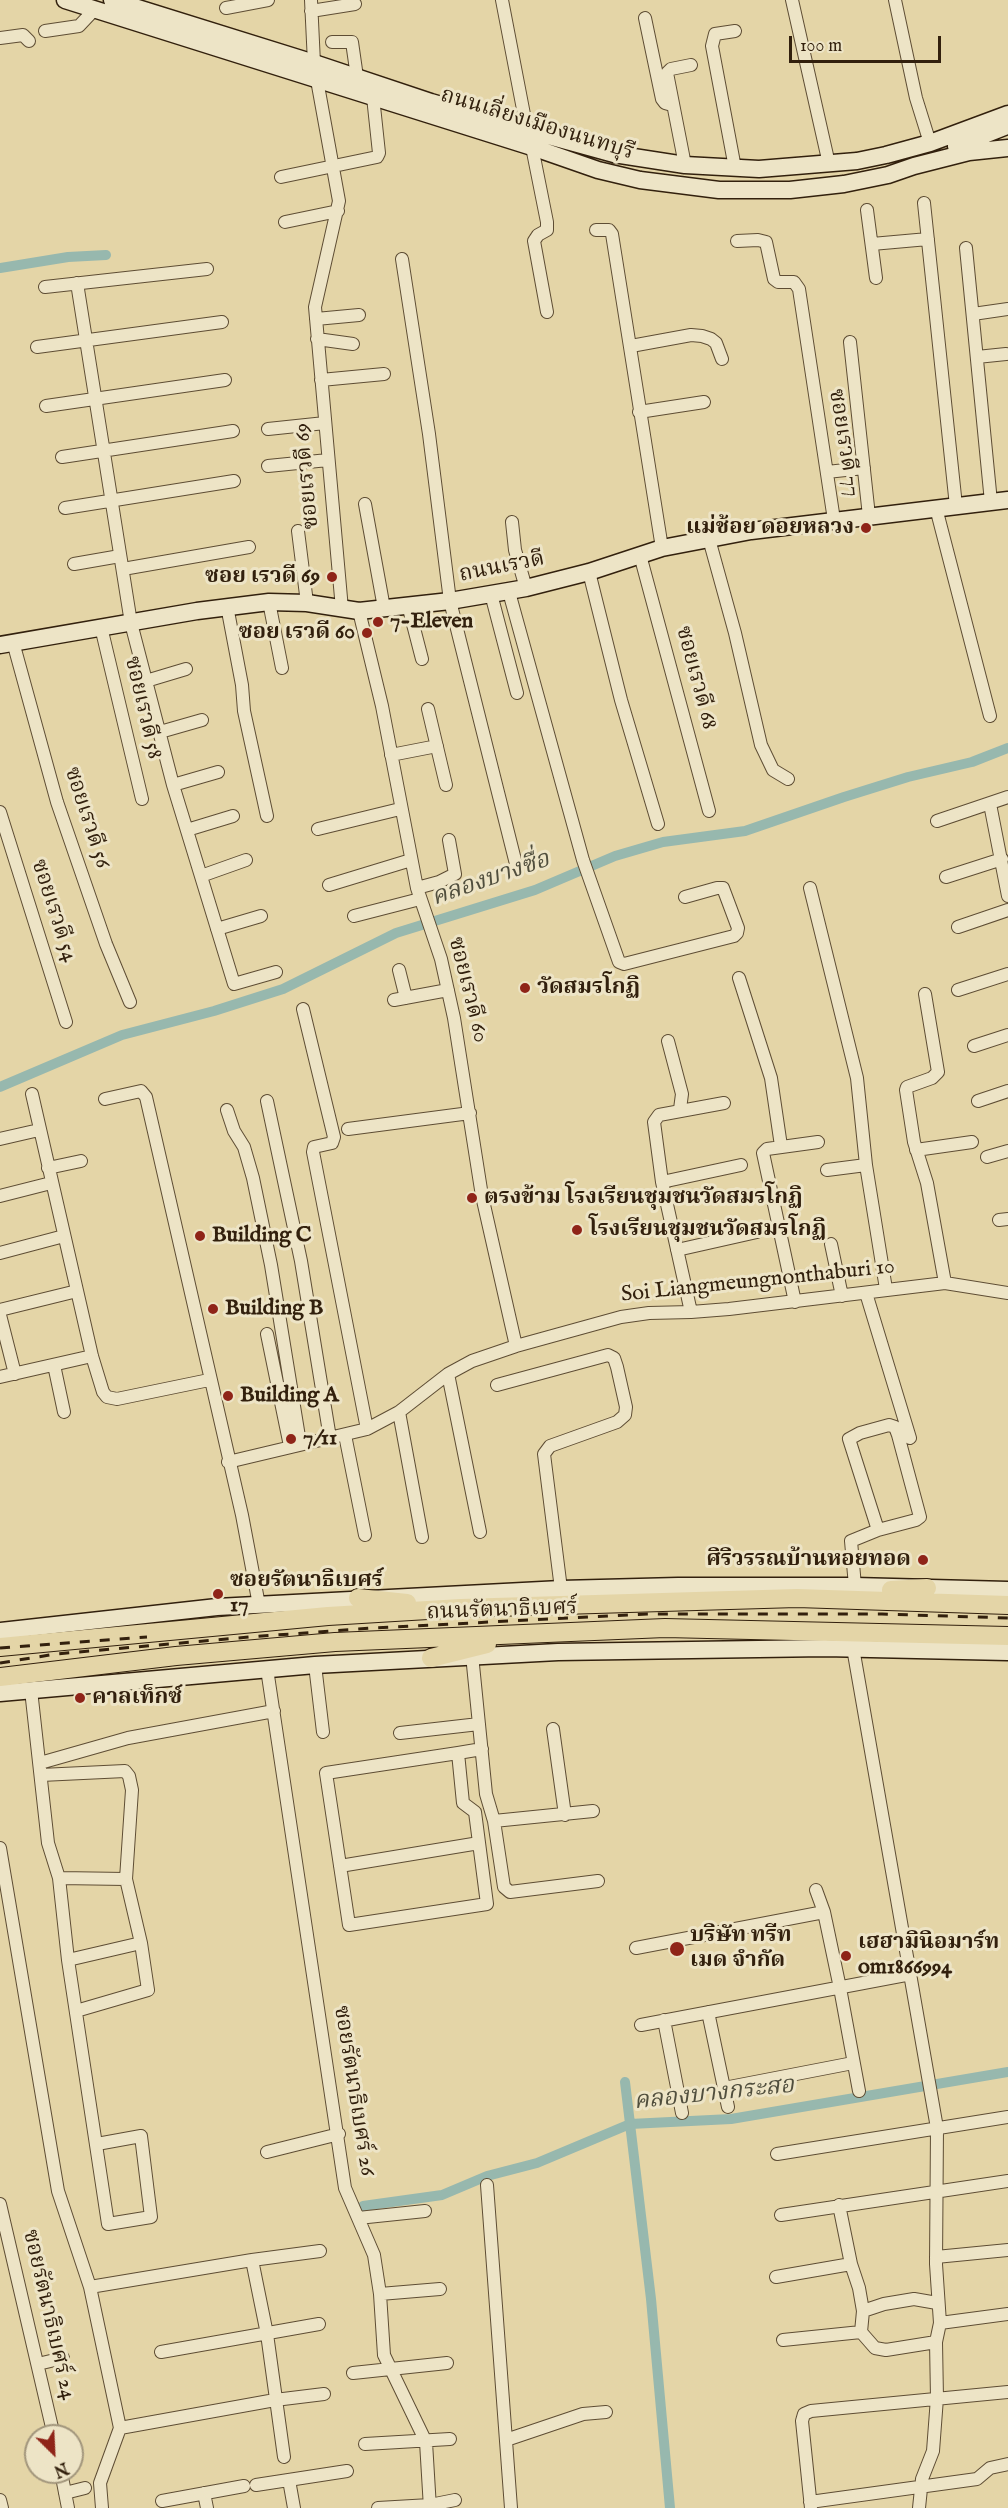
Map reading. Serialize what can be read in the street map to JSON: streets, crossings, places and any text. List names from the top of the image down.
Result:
{
  "streets": {
    "main road": ["ถนนเลี่ยงเมืองนนทบุรี", "ถนนเรวดี", "ถนนรัตนาธิเบศร์"],
    "street": [
      "ซอยเรวดี 77",
      "ซอยเรวดี 69",
      "ซอยเรวดี 68",
      "ซอยเรวดี 58",
      "ซอยเรวดี 56",
      "ซอยเรวดี 54",
      "ซอยเรวดี 60",
      "Soi Liangmeungnonthaburi 10",
      "ซอยรัตนาธิเบศร์ 26",
      "ซอยรัตนาธิเบศร์ 24"
    ]
  },
  "crossings": [
    ["ถนนเลี่ยงเมืองนนทบุรี", "ซอยเรวดี 69"],
    ["ซอยเรวดี 77", "ถนนเรวดี"],
    ["ซอยเรวดี 69", "ถนนเรวดี"],
    ["ซอยเรวดี 69", "ซอยเรวดี 60"],
    ["ถนนเรวดี", "ซอยเรวดี 68"],
    ["ถนนเรวดี", "ซอยเรวดี 58"],
    ["ถนนเรวดี", "ซอยเรวดี 56"],
    ["ถนนเรวดี", "ซอยเรวดี 60"],
    ["ซอยเรวดี 60", "Soi Liangmeungnonthaburi 10"],
    ["ถนนรัตนาธิเบศร์", "ซอยรัตนาธิเบศร์ 26"]
  ],
  "water": ["คลองบางซื่อ", "คลองบางกระสอ"],
  "places": [
    "แม่ช้อย ดอยหลวง",
    "ซอย เรวดี 69",
    "7-Eleven",
    "ซอย เรวดี 60",
    "วัดสมรโกฏิ",
    "ตรงข้าม โรงเรียนชุมชนวัดสมรโกฏิ",
    "โรงเรียนชุมชนวัดสมรโกฏิ",
    "Building C",
    "Building B",
    "Building A",
    "7/11",
    "ศิริวรรณบ้านหอยทอด",
    "ซอยรัตนาธิเบศร์ 17",
    "คาลเท็กซ์",
    "บริษัท ทรีท เมด จำกัด",
    "เฮฮามินิอมาร์ท om1866994"
  ],
  "scale_bar": "100 m",
  "north": "bottom right"
}
